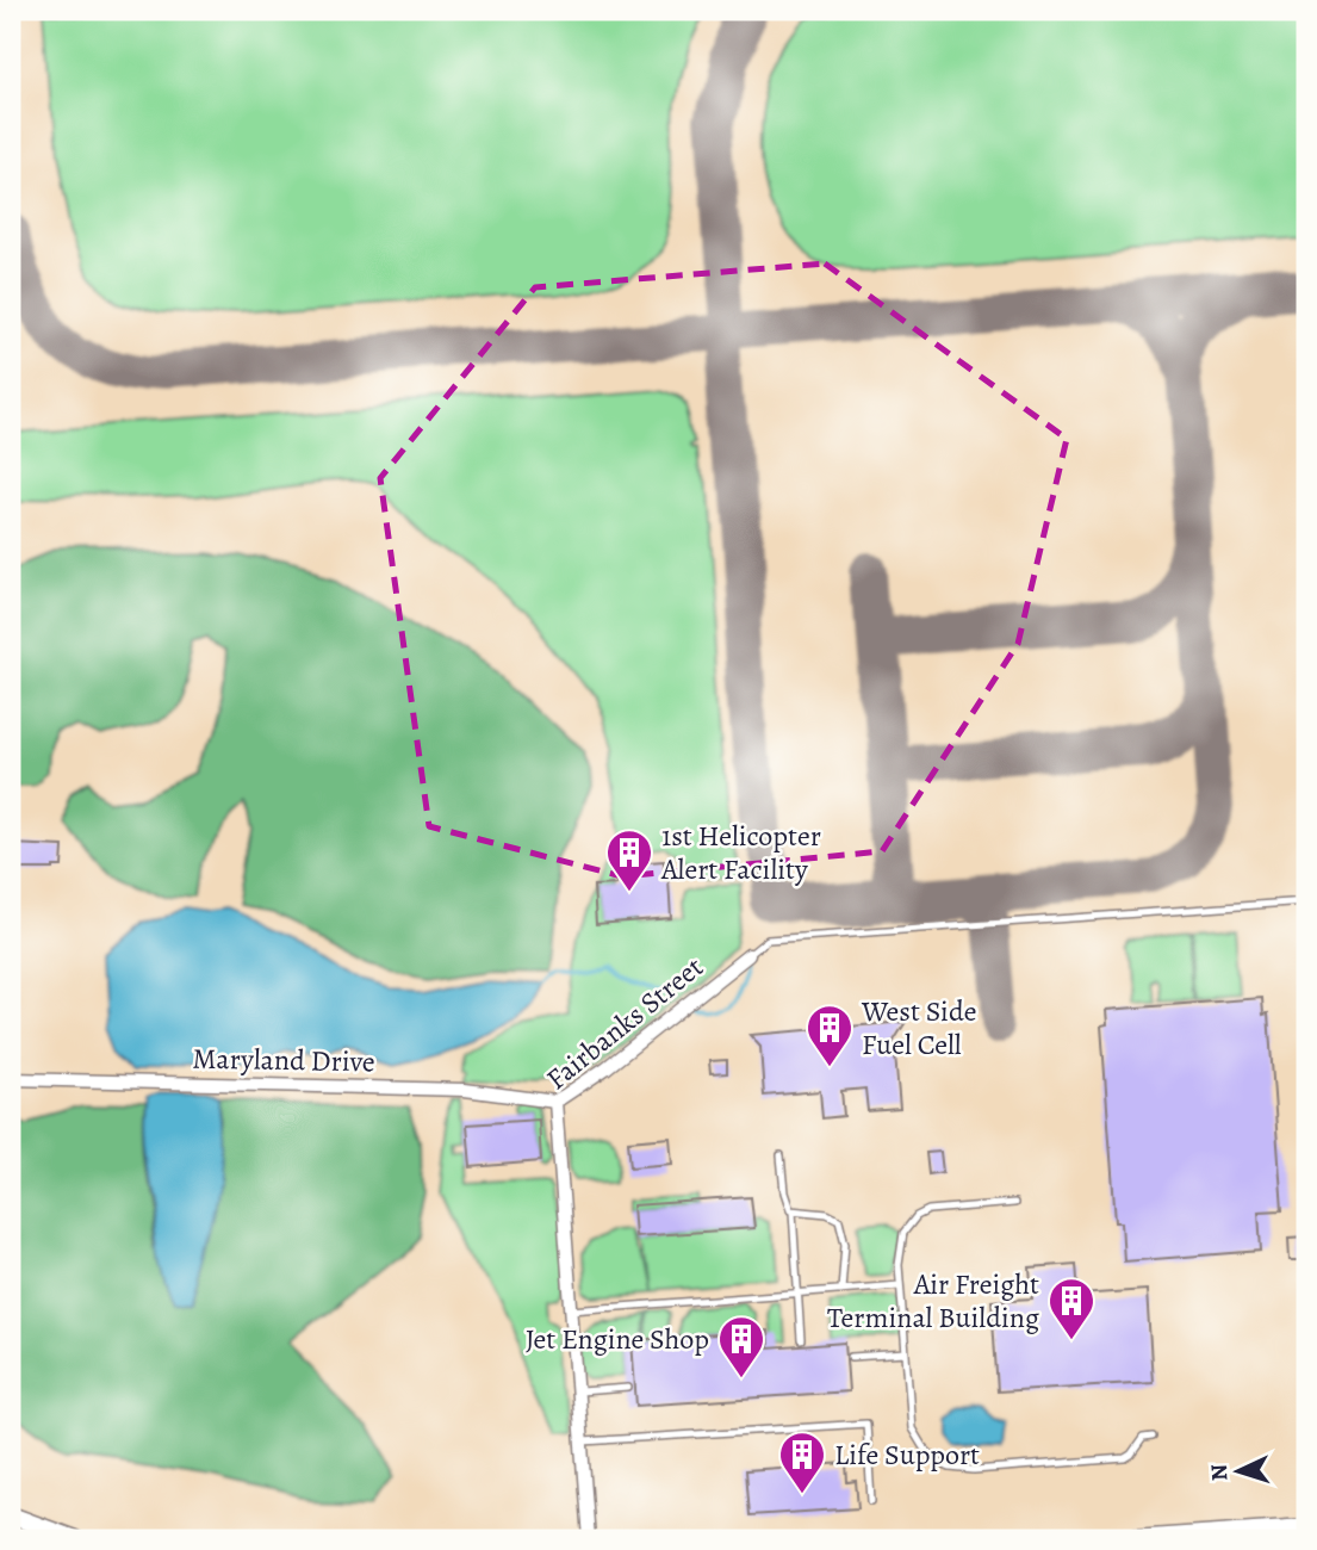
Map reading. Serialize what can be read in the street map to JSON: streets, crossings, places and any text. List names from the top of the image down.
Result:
{
  "streets": {
    "street": ["Fairbanks Street", "Maryland Drive"]
  },
  "crossings": [
    ["Fairbanks Street", "Maryland Drive"]
  ],
  "places": {
    "building": [
      "1st Helicopter Alert Facility",
      "West Side Fuel Cell",
      "Air Freight Terminal Building",
      "Jet Engine Shop",
      "Life Support"
    ]
  },
  "north": "left"
}
